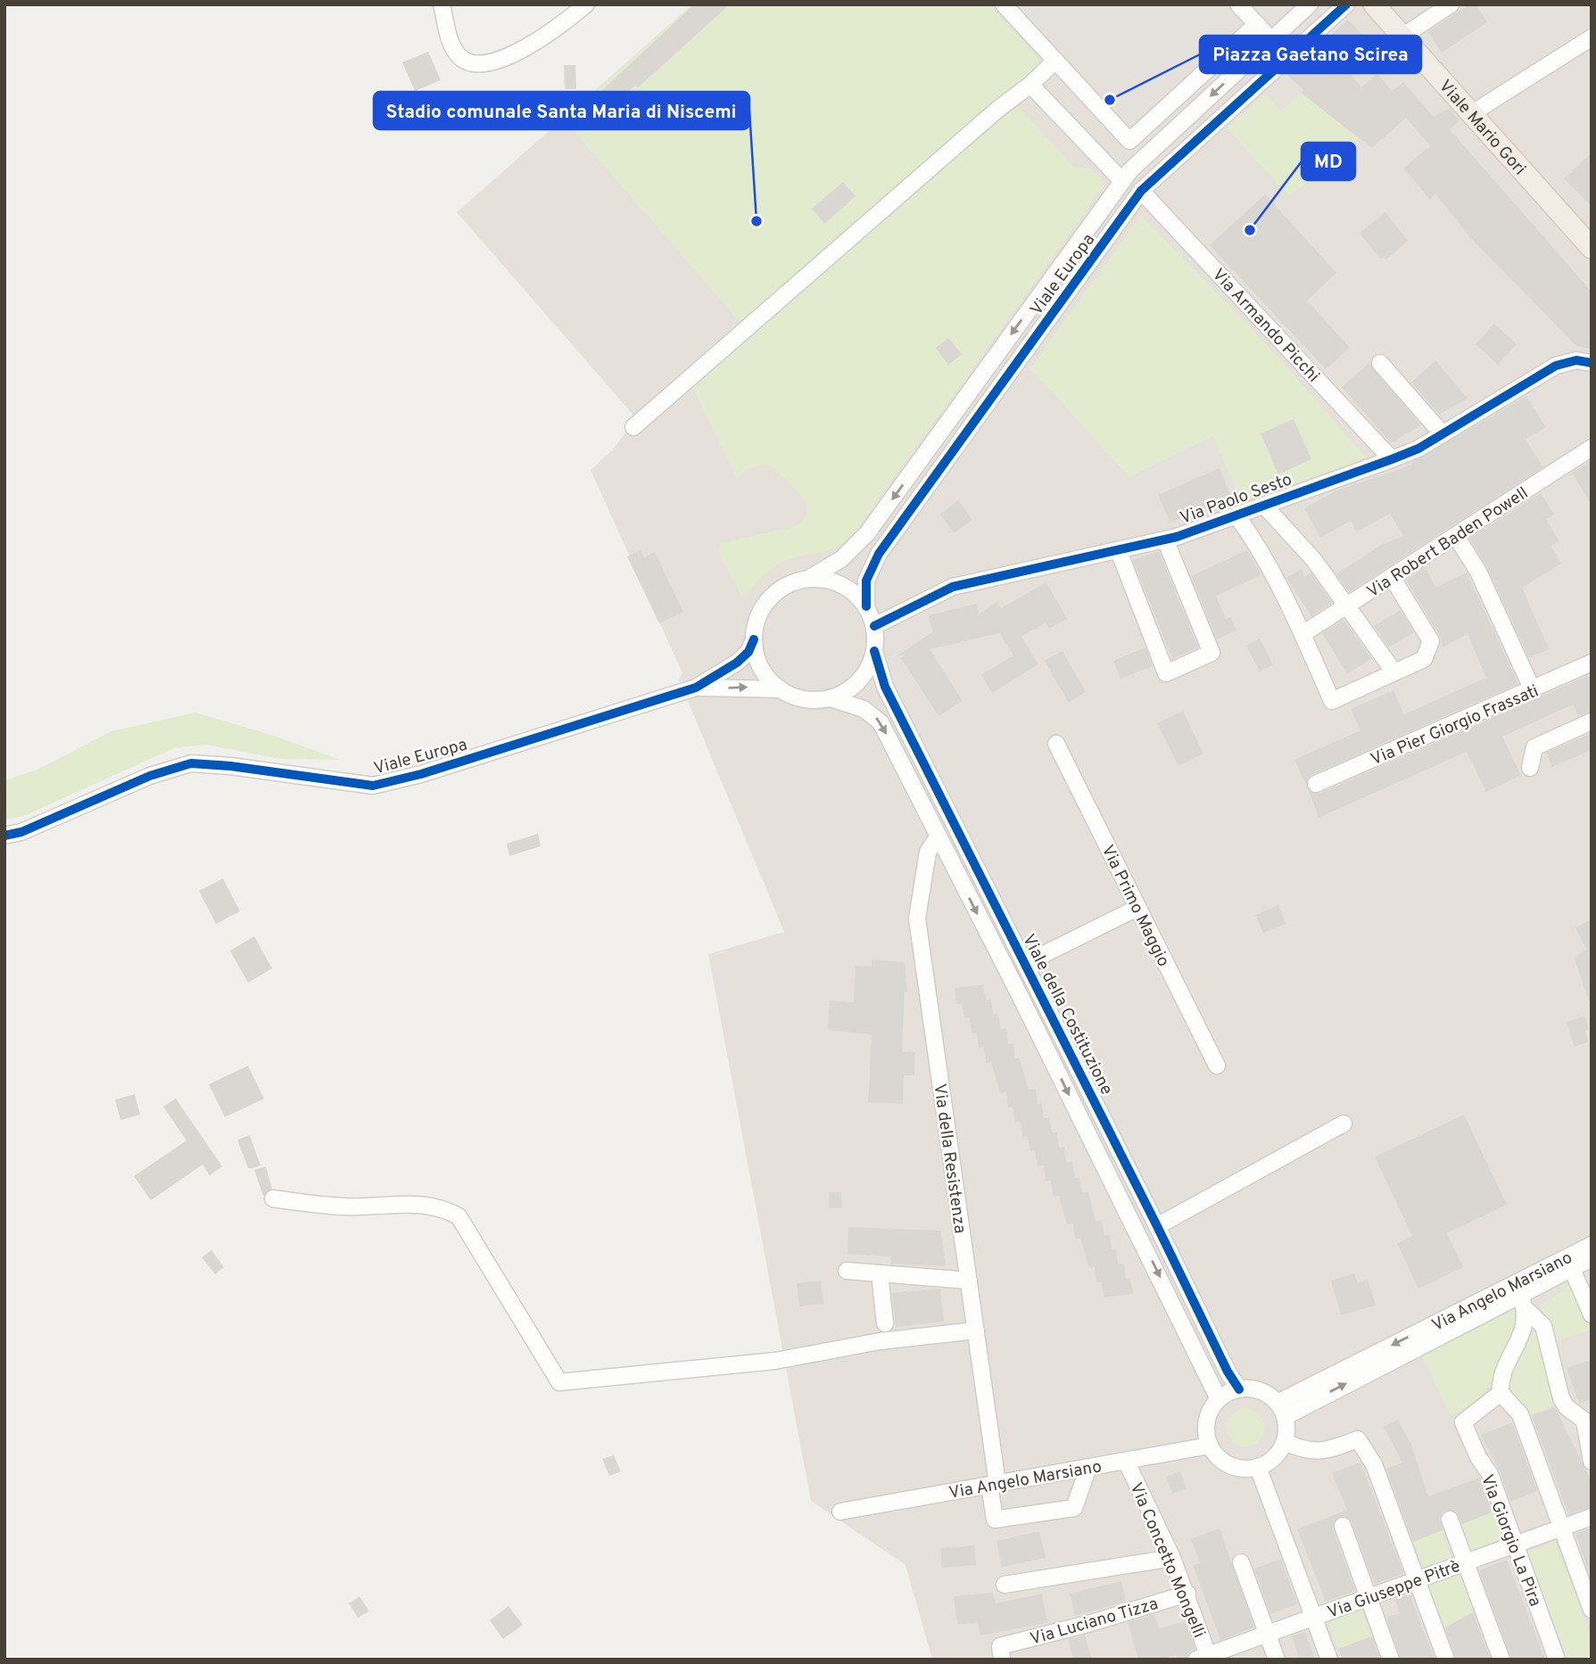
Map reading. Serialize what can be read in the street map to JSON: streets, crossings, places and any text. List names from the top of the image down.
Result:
{
  "streets": {
    "main road": ["Viale Mario Gori"],
    "street": [
      "Viale Europa",
      "Via Armando Picchi",
      "Via Paolo Sesto",
      "Via Robert Baden Powell",
      "Via Pier Giorgio Frassati",
      "Via Primo Maggio",
      "Viale della Costituzione",
      "Via della Resistenza",
      "Via Angelo Marsiano",
      "Via Giorgio La Pira",
      "Via Concetto Mongelli",
      "Via Giuseppe Pitrè",
      "Via Luciano Tizza"
    ]
  },
  "crossings": [
    ["Viale Europa", "Via Armando Picchi"],
    ["Viale Europa", "Via Paolo Sesto"],
    ["Viale Europa", "Viale della Costituzione"],
    ["Via Armando Picchi", "Via Paolo Sesto"],
    ["Via Paolo Sesto", "Viale della Costituzione"],
    ["Viale della Costituzione", "Via della Resistenza"],
    ["Viale della Costituzione", "Via Angelo Marsiano"],
    ["Via della Resistenza", "Via Angelo Marsiano"],
    ["Via Angelo Marsiano", "Via Concetto Mongelli"],
    ["Via Giorgio La Pira", "Via Giuseppe Pitrè"],
    ["Via Concetto Mongelli", "Via Giuseppe Pitrè"],
    ["Via Concetto Mongelli", "Via Luciano Tizza"]
  ],
  "places": ["Piazza Gaetano Scirea", "Stadio comunale Santa Maria di Niscemi", "MD"]
}
